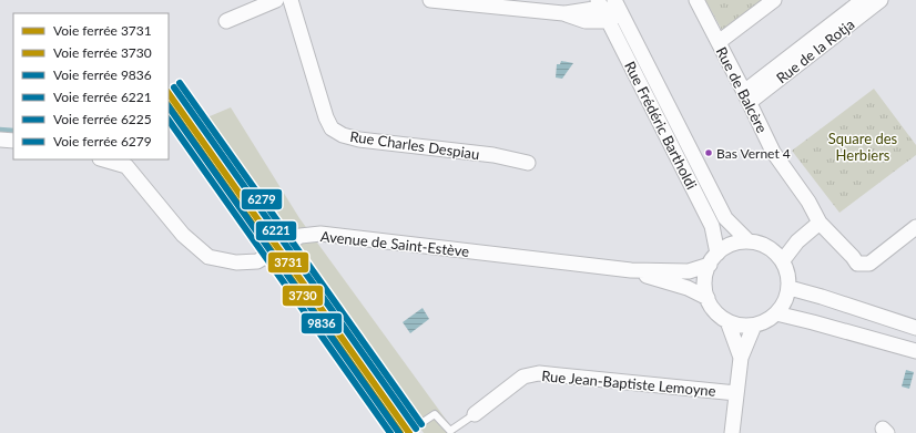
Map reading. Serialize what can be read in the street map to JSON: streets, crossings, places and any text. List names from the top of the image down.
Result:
{
  "streets": {
    "street": [
      "Rue de la Rotja",
      "Rue de Balcère",
      "Rue Frédéric Bartholdi",
      "Rue Charles Despiau",
      "Avenue de Saint-Estève",
      "Rue Jean-Baptiste Lemoyne"
    ]
  },
  "crossings": [
    ["Rue de la Rotja", "Rue de Balcère"],
    ["Rue Frédéric Bartholdi", "Avenue de Saint-Estève"]
  ],
  "parks": ["Square des Herbiers"],
  "places": ["Bas Vernet 4"],
  "lines": [
    "rail line 6279",
    "rail line 6221",
    "rail line 3731",
    "rail line 3730",
    "rail line 9836",
    "rail line 6225"
  ],
  "legend": [
    "Voie ferrée 3731",
    "Voie ferrée 3730",
    "Voie ferrée 9836",
    "Voie ferrée 6221",
    "Voie ferrée 6225",
    "Voie ferrée 6279"
  ]
}
